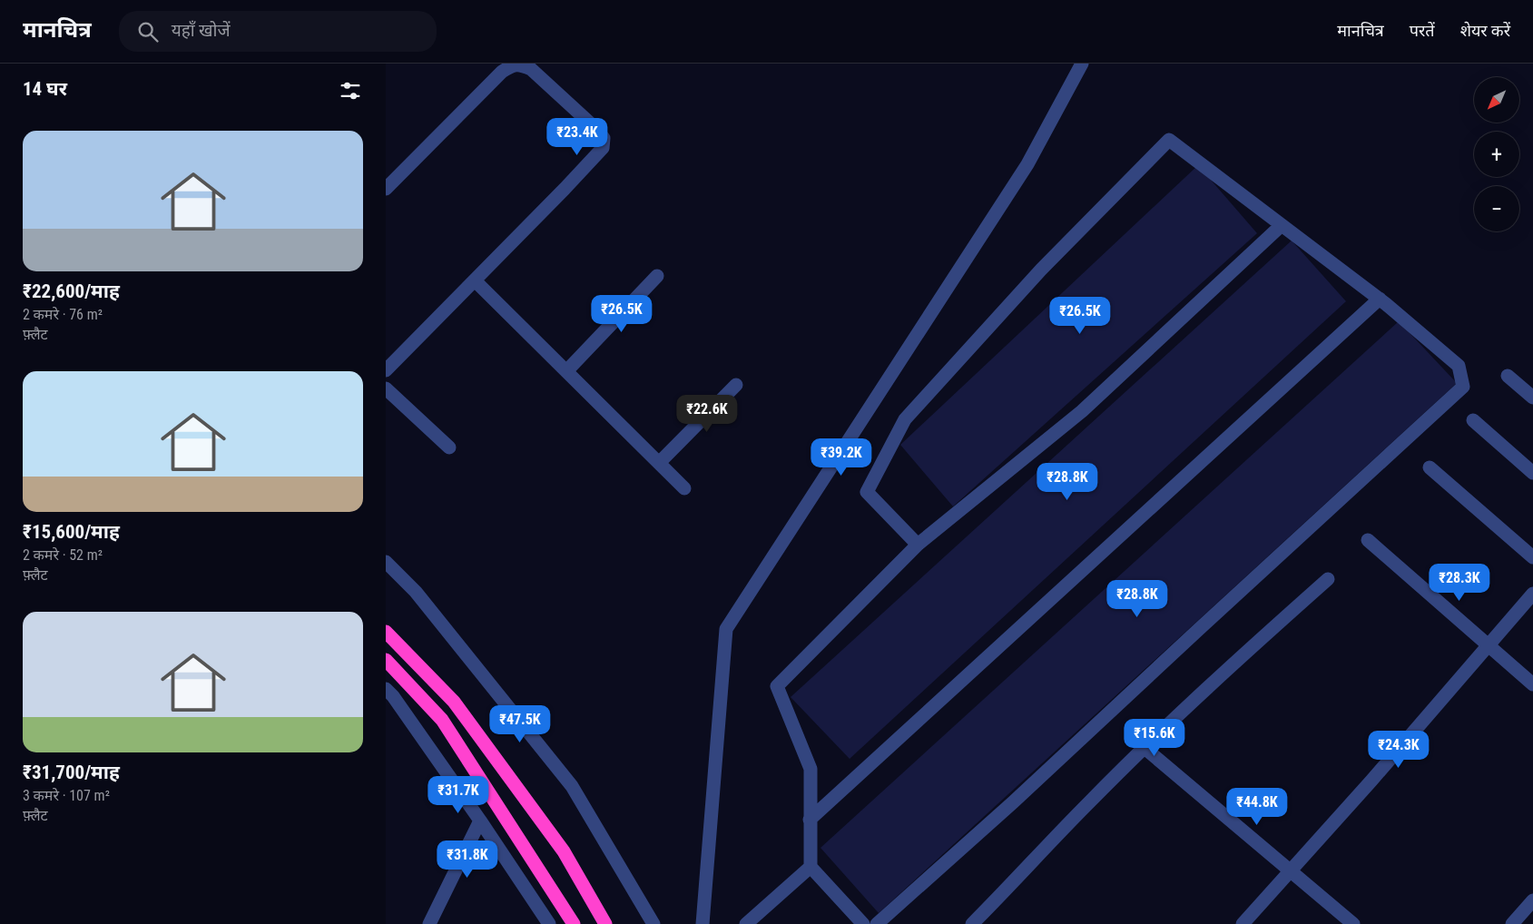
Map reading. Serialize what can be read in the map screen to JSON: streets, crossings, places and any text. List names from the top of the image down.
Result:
{
  "north": "bottom left",
  "page": {
    "header": "मानचित्र",
    "search": "यहाँ खोजें",
    "nav": ["मानचित्र", "परतें", "शेयर करें"],
    "heading": "14 घर",
    "map_buttons": ["+", "−"],
    "list": [
      {
        "name": "₹22,600/माह",
        "note": "2 कमरे · 76 m² · फ़्लैट"
      },
      {
        "name": "₹15,600/माह",
        "note": "2 कमरे · 52 m² · फ़्लैट"
      },
      {
        "name": "₹31,700/माह",
        "note": "3 कमरे · 107 m² · फ़्लैट"
      }
    ],
    "price": [
      "₹23.4K",
      "₹26.5K",
      "₹26.5K",
      "₹22.6K",
      "₹39.2K",
      "₹28.8K",
      "₹28.3K",
      "₹28.8K",
      "₹47.5K",
      "₹15.6K",
      "₹24.3K",
      "₹31.7K",
      "₹44.8K",
      "₹31.8K"
    ]
  }
}
